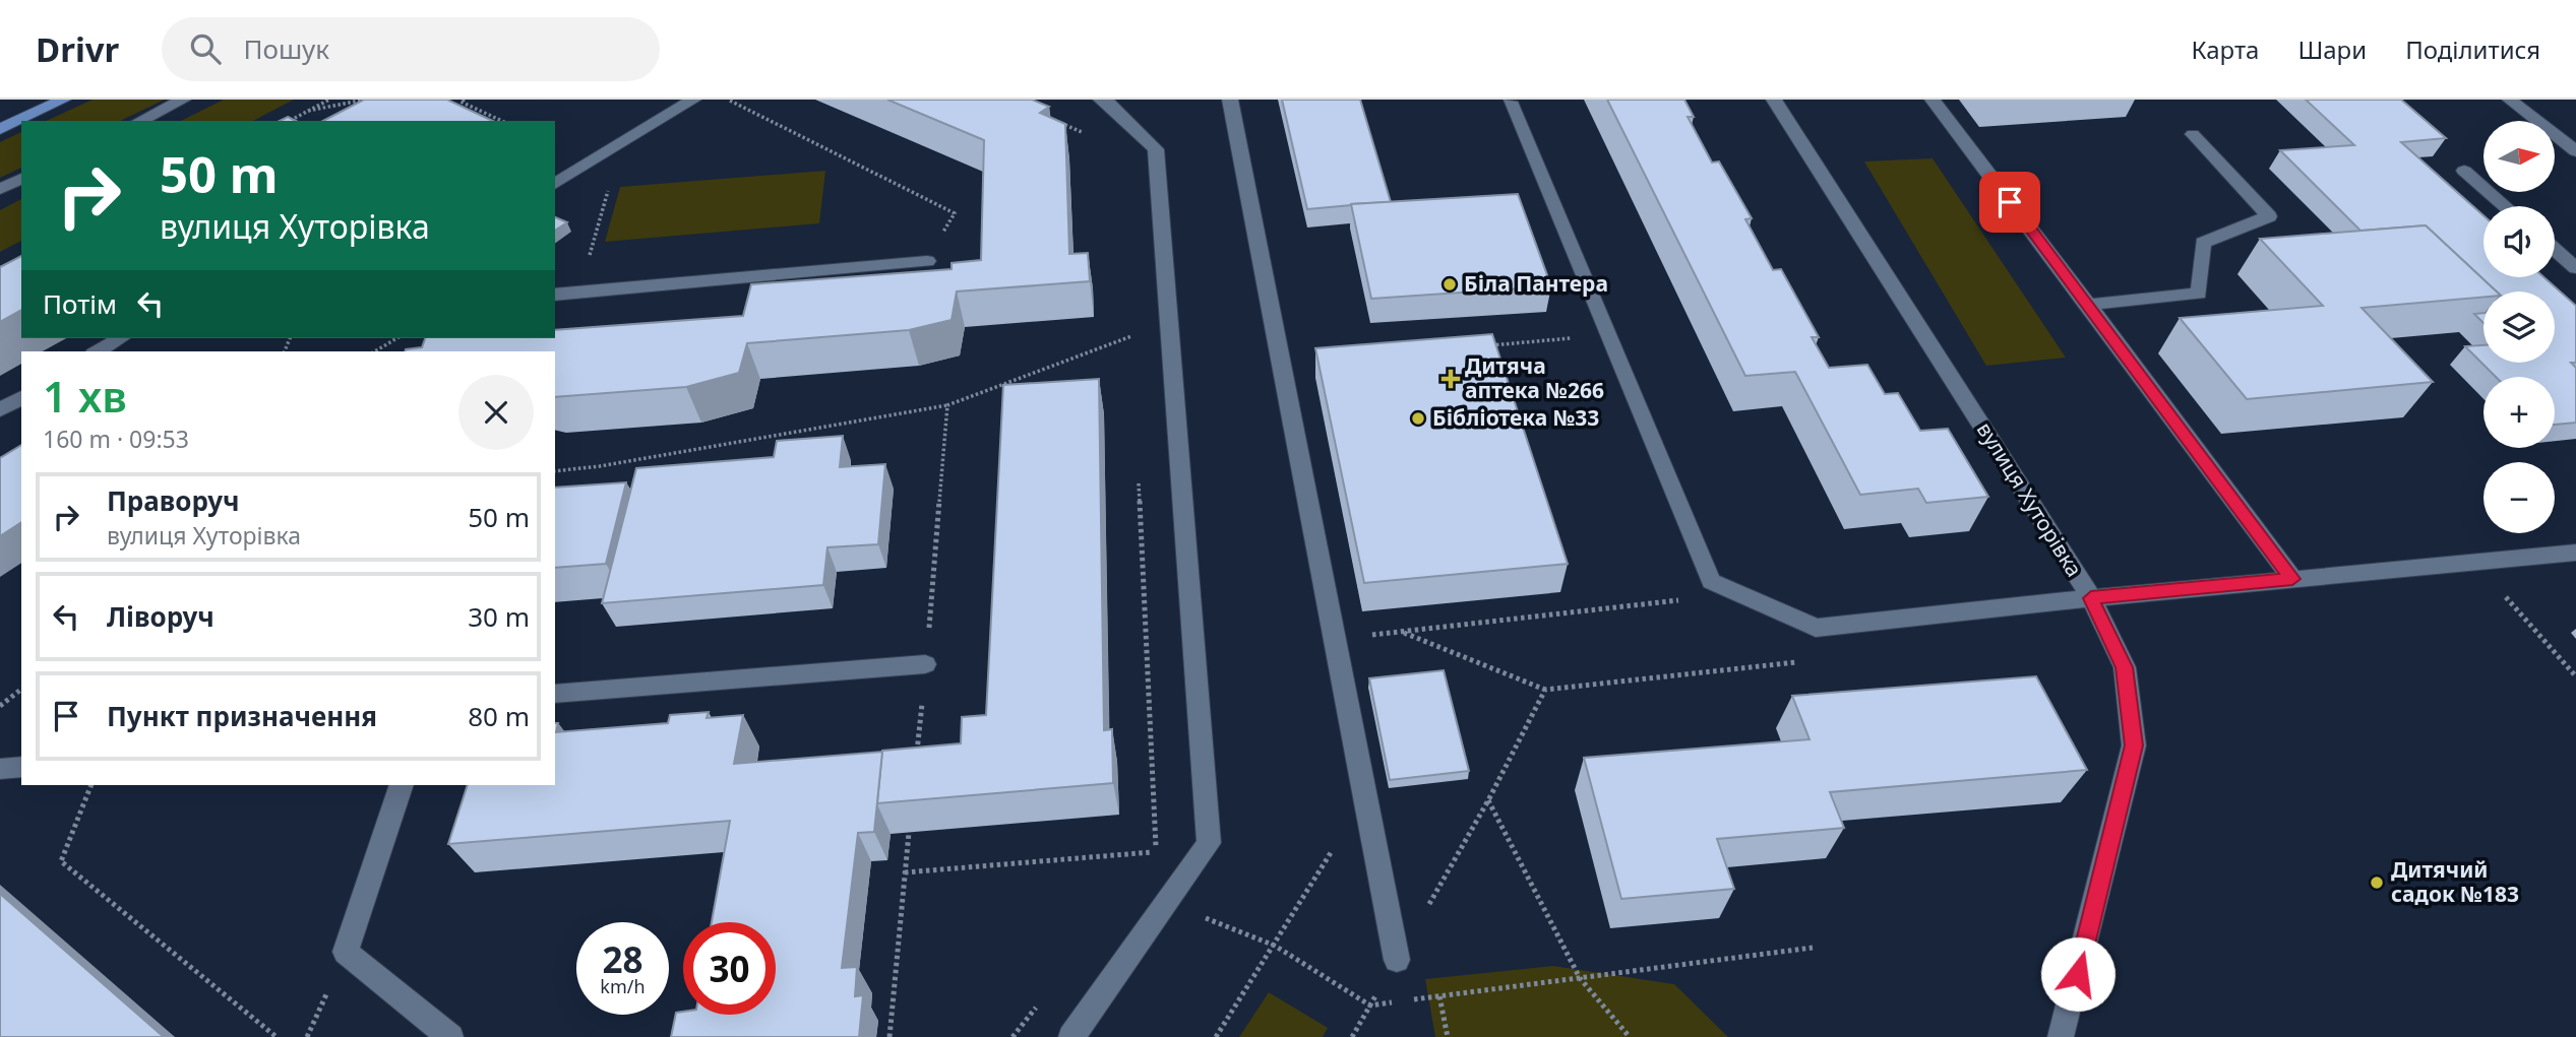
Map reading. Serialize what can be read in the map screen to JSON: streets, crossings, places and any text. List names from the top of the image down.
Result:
{
  "streets": {
    "street": ["вулиця Хуторівка"]
  },
  "places": {
    "other": ["Біла Пантера", "Бібліотека №33", "Дитячий садок №183"],
    "health": ["Дитяча аптека №266"]
  },
  "north": "right",
  "page": {
    "header": "Drivr",
    "search": "Пошук",
    "nav": ["Карта", "Шари", "Поділитися"],
    "map_buttons": ["+", "−"],
    "turn": ["50 m", "вулиця Хуторівка"],
    "then": "Потім",
    "heading": ["1 хв", "160 m · 09:53"],
    "list": [
      {
        "name": "Праворуч",
        "note": "вулиця Хуторівка",
        "value": "50 m"
      },
      {
        "name": "Ліворуч",
        "value": "30 m"
      },
      {
        "name": "Пункт призначення",
        "value": "80 m"
      }
    ],
    "speed": "28 km/h",
    "limit": "30"
  }
}
